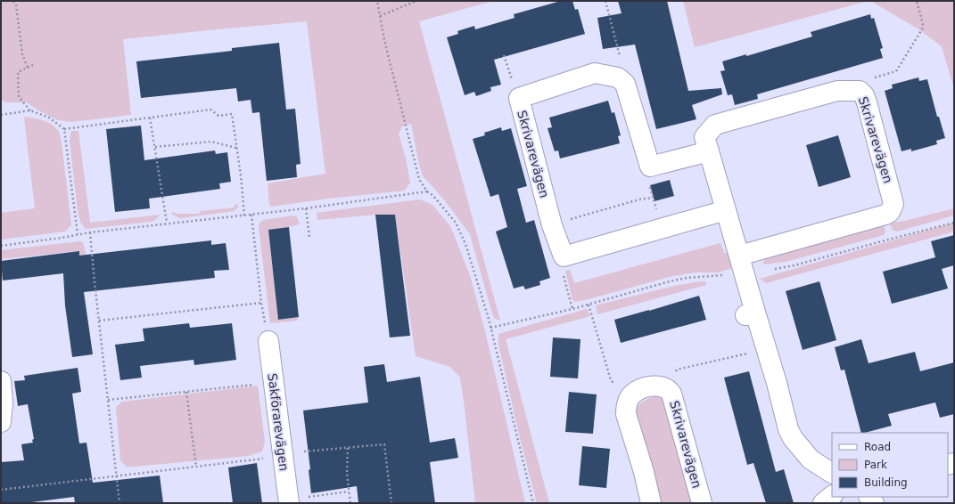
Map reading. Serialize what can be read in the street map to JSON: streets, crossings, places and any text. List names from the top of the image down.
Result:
{
  "streets": {
    "street": ["Skrivarevägen", "Sakförarevägen"]
  },
  "legend": ["Road", "Park", "Building"]
}
